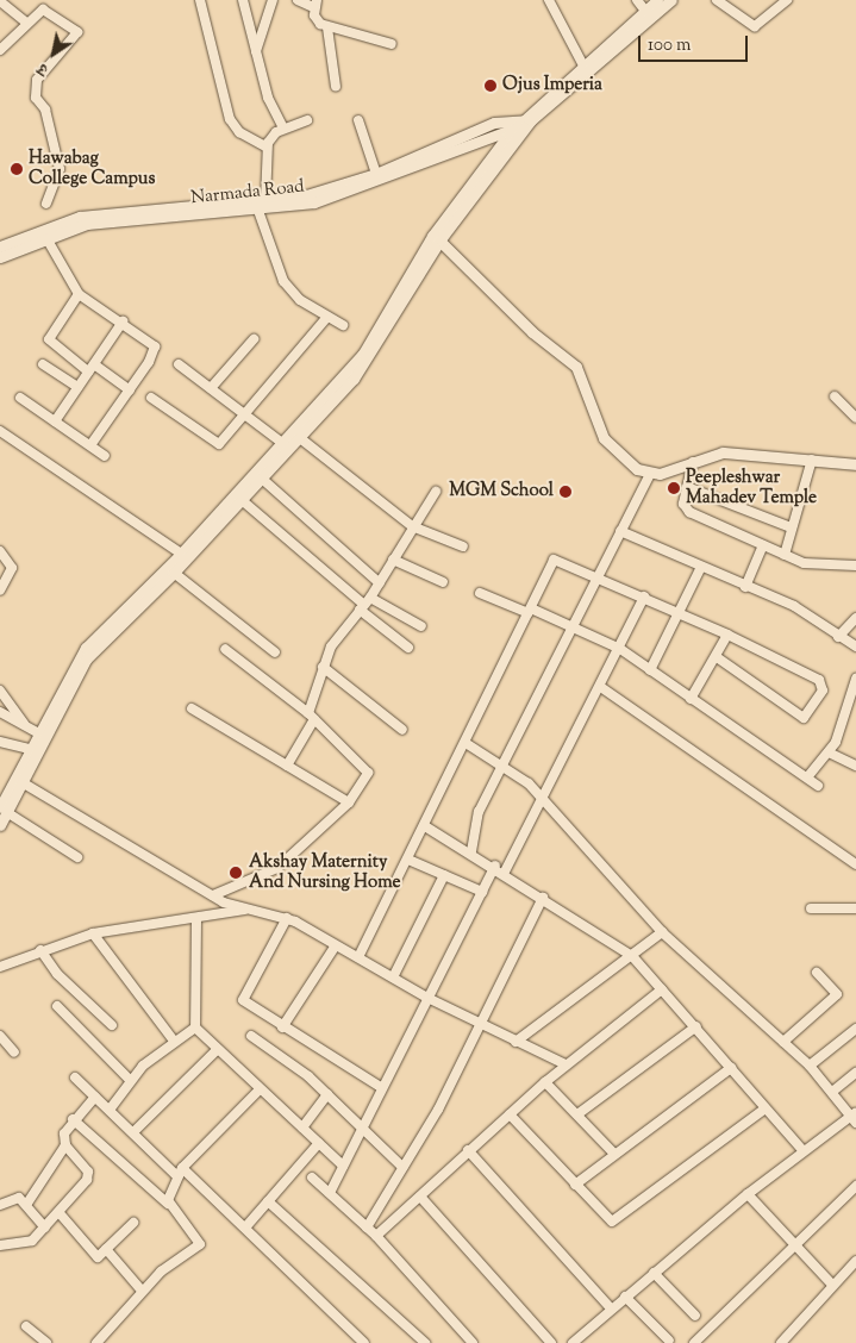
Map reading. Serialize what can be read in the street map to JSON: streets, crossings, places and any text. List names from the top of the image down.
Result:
{
  "streets": {
    "street": ["Narmada Road"]
  },
  "places": [
    "Ojus Imperia",
    "Hawabag College Campus",
    "Peepleshwar Mahadev Temple",
    "MGM School",
    "Akshay Maternity And Nursing Home"
  ],
  "scale_bar": "100 m",
  "north": "bottom left"
}
